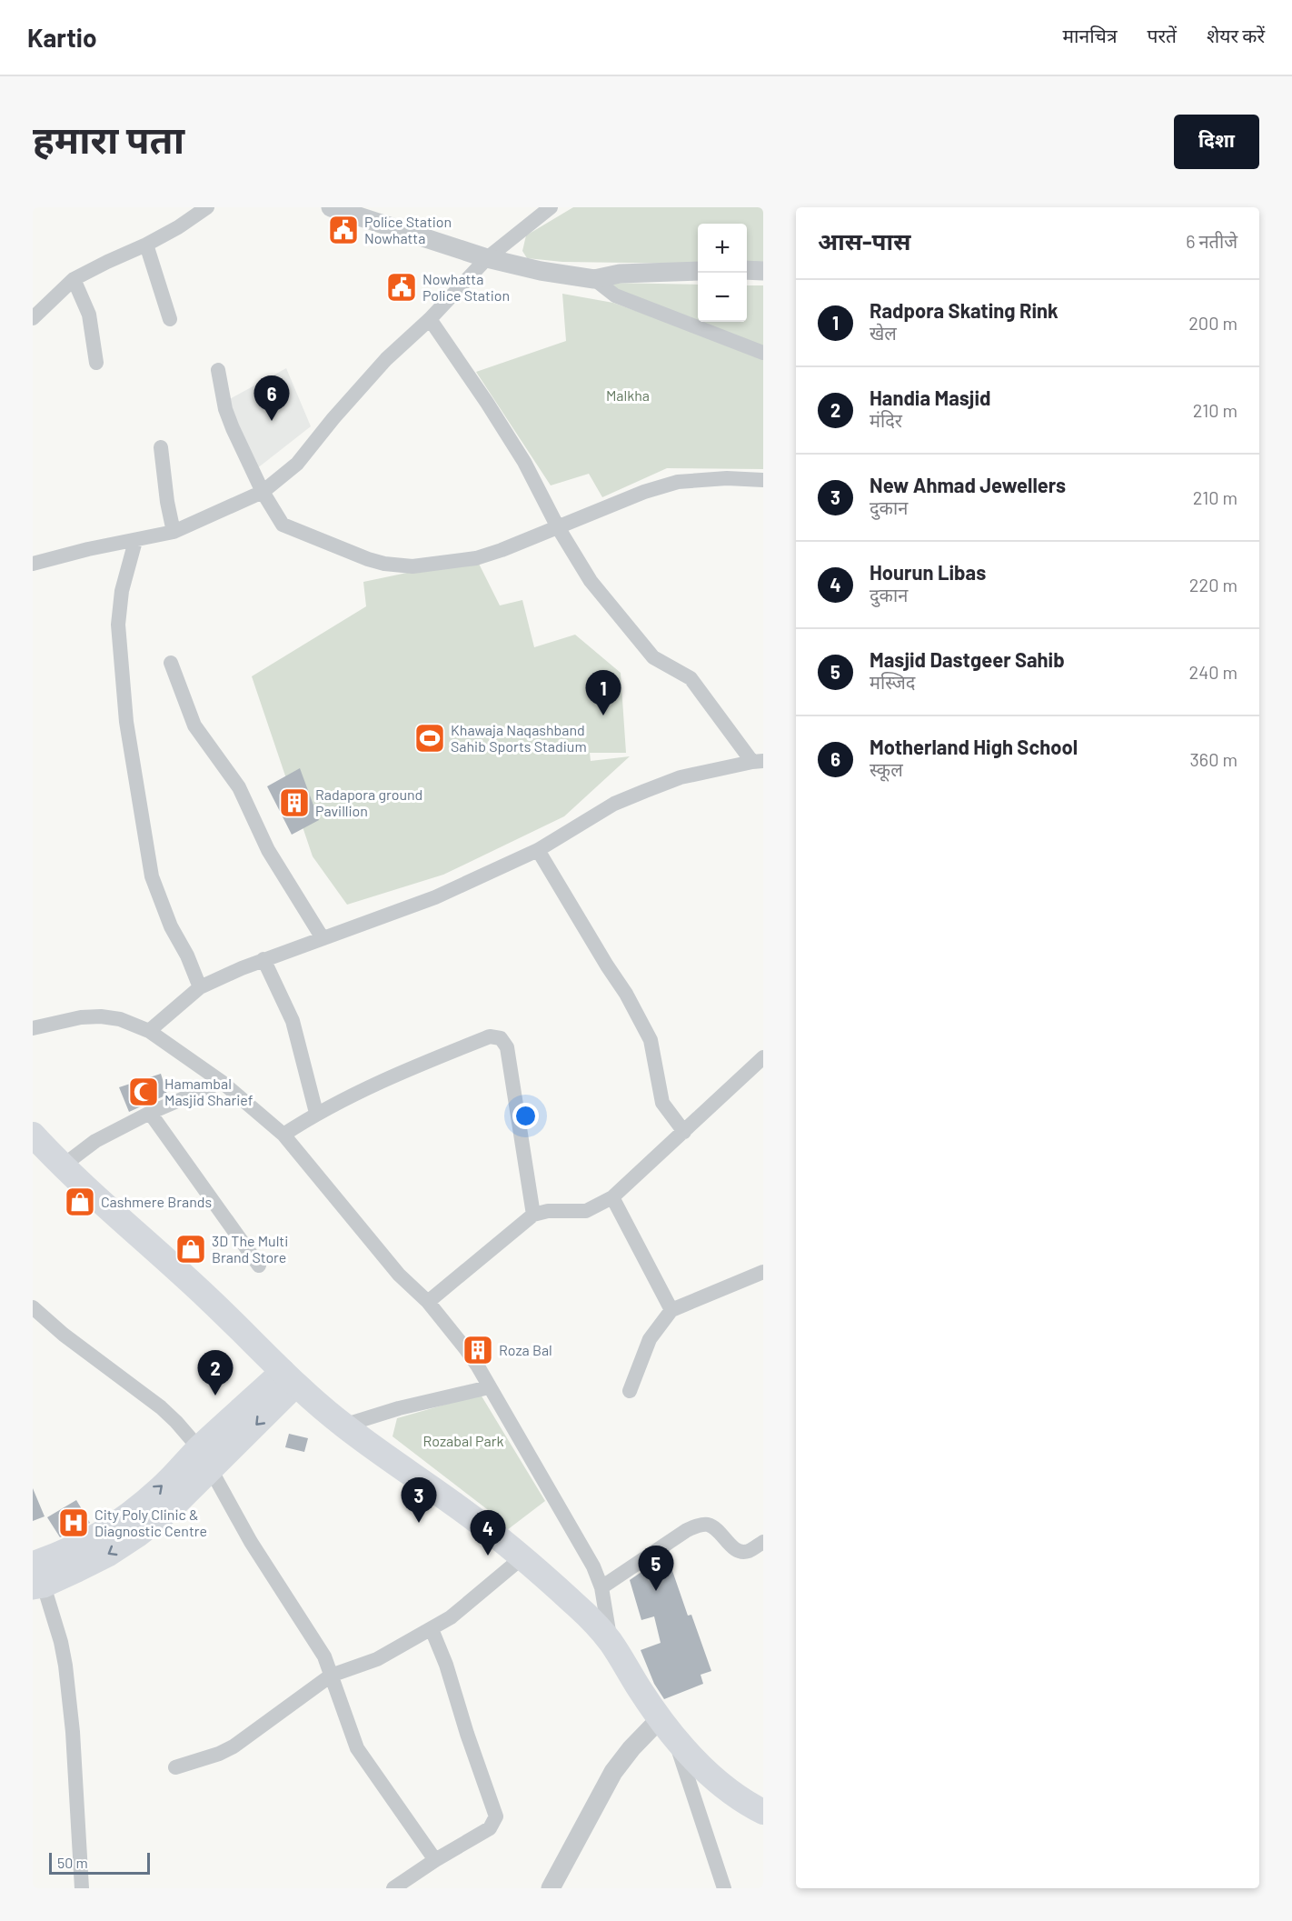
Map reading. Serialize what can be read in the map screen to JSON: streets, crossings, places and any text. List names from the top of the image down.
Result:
{
  "parks": ["Malkha", "Rozabal Park"],
  "places": {
    "public building": ["Police Station Nowhatta", "Nowhatta Police Station"],
    "sports": ["Khawaja Naqashband Sahib Sports Stadium"],
    "building": ["Radapora ground Pavillion", "Roza Bal"],
    "mosque": ["Hamambal Masjid Sharief"],
    "shop": ["Cashmere Brands", "3D The Multi Brand Store"],
    "hospital": ["City Poly Clinic & Diagnostic Centre"]
  },
  "scale_bar": "50 m",
  "page": {
    "header": "Kartio",
    "nav": ["मानचित्र", "परतें", "शेयर करें"],
    "buttons": "दिशा",
    "title": "हमारा पता",
    "heading": ["आस-पास", "6 नतीजे"],
    "map_buttons": ["+", "−"],
    "list": [
      {
        "mark": "1",
        "name": "Radpora Skating Rink",
        "note": "खेल",
        "value": "200 m"
      },
      {
        "mark": "2",
        "name": "Handia Masjid",
        "note": "मंदिर",
        "value": "210 m"
      },
      {
        "mark": "3",
        "name": "New Ahmad Jewellers",
        "note": "दुकान",
        "value": "210 m"
      },
      {
        "mark": "4",
        "name": "Hourun Libas",
        "note": "दुकान",
        "value": "220 m"
      },
      {
        "mark": "5",
        "name": "Masjid Dastgeer Sahib",
        "note": "मस्जिद",
        "value": "240 m"
      },
      {
        "mark": "6",
        "name": "Motherland High School",
        "note": "स्कूल",
        "value": "360 m"
      }
    ],
    "pins": [
      "6",
      "1",
      "2",
      "3",
      "4",
      "5"
    ],
    "scale": "50 m"
  }
}
